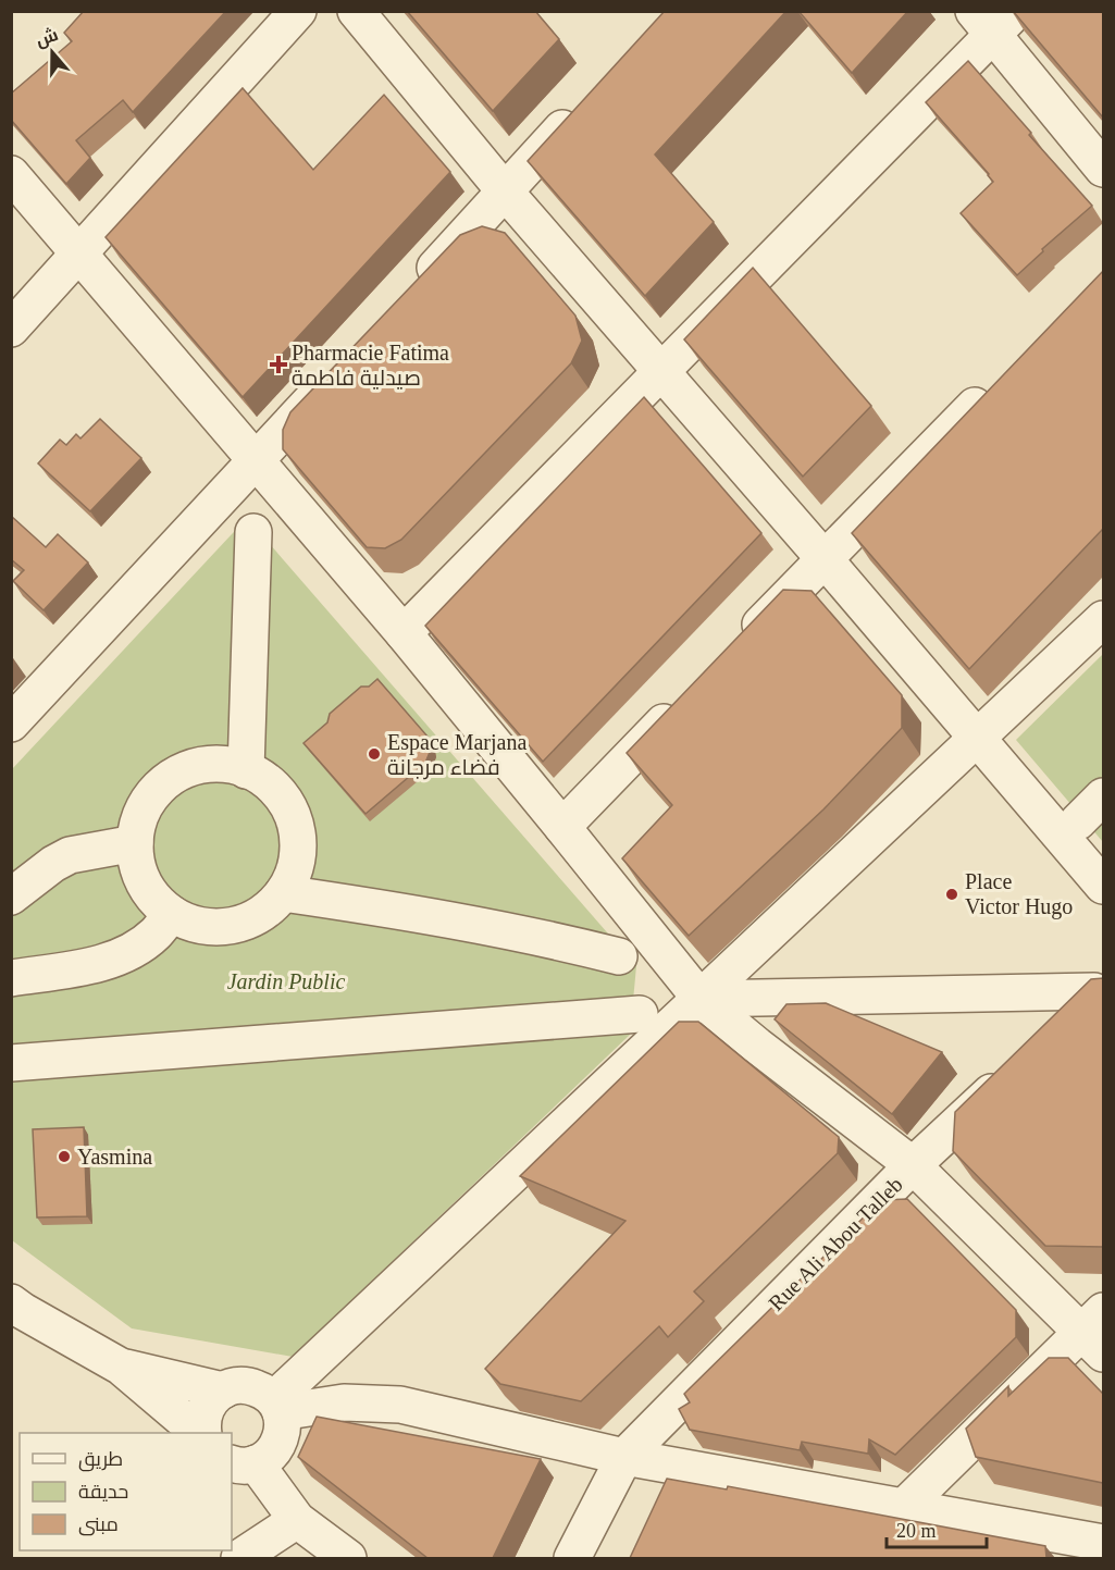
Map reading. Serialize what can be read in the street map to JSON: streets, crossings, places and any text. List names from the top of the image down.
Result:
{
  "streets": {
    "street": ["Rue Ali Abou Talleb"]
  },
  "parks": ["Jardin Public"],
  "places": {
    "health": ["Pharmacie Fatima صيدلية فاطمة"],
    "other": ["Espace Marjana فضاء مرجانة", "Place Victor Hugo", "Yasmina"]
  },
  "legend": ["طريق", "حديقة", "مبنى"],
  "scale_bar": "20 m",
  "north": "top"
}
